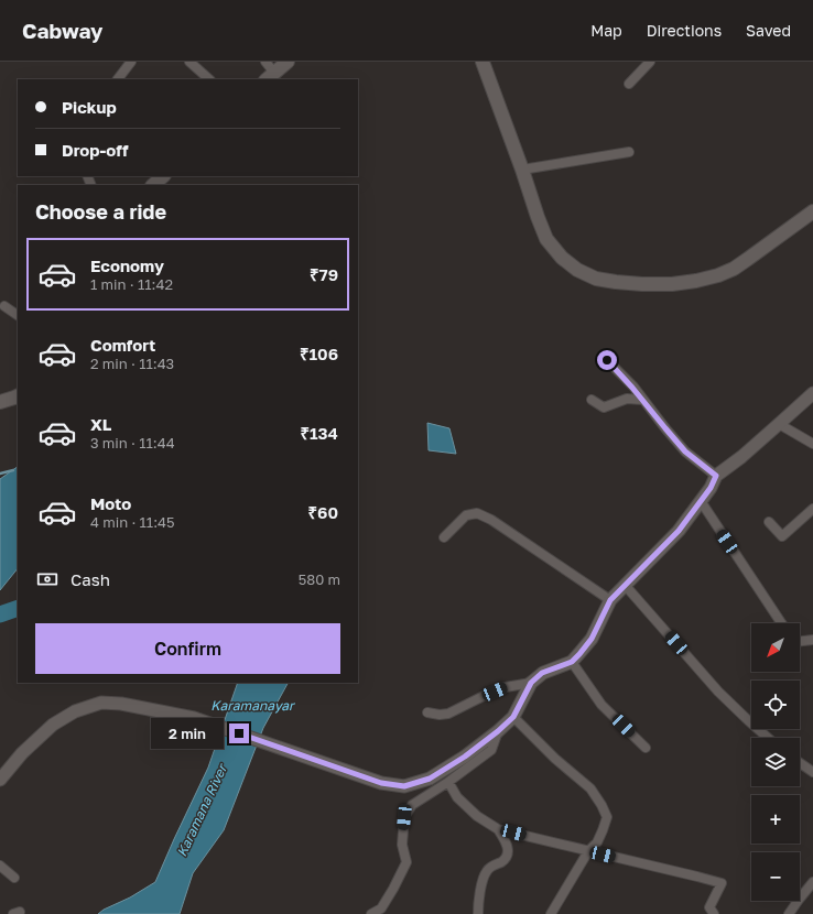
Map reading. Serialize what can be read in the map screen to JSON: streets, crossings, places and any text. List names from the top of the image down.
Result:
{
  "water": ["Karamanayar", "Karamana River"],
  "north": "bottom left",
  "page": {
    "header": "Cabway",
    "nav": ["Map", "Directions", "Saved"],
    "banner": ["Pickup", "Drop-off"],
    "heading": "Choose a ride",
    "list": [
      {
        "name": "Economy",
        "note": "1 min · 11:42",
        "value": "₹79"
      },
      {
        "name": "Comfort",
        "note": "2 min · 11:43",
        "value": "₹106"
      },
      {
        "name": "XL",
        "note": "3 min · 11:44",
        "value": "₹134"
      },
      {
        "name": "Moto",
        "note": "4 min · 11:45",
        "value": "₹60"
      }
    ],
    "pay": ["Cash", "580 m"],
    "buttons": "Confirm",
    "map_buttons": ["+", "−"],
    "bubble": "2 min"
  }
}
